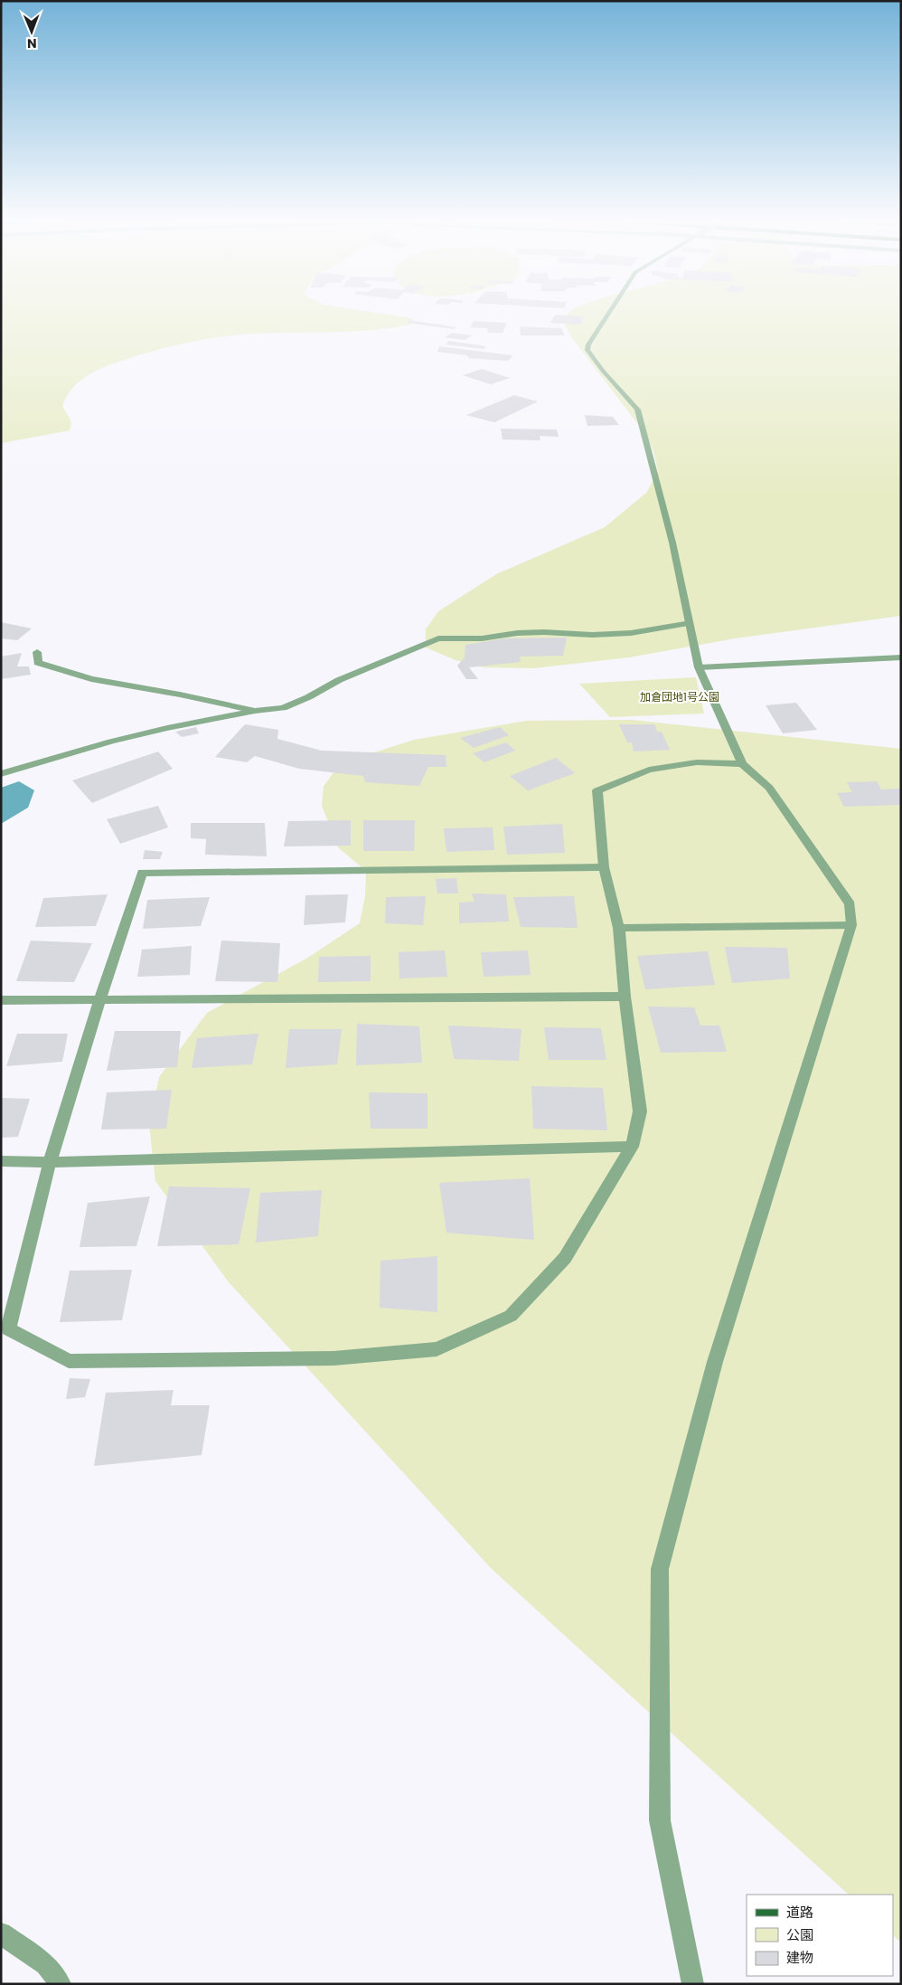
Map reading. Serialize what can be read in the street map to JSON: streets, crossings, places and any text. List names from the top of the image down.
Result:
{
  "parks": ["加倉団地1号公園"],
  "legend": ["道路", "公園", "建物"],
  "north": "bottom"
}
